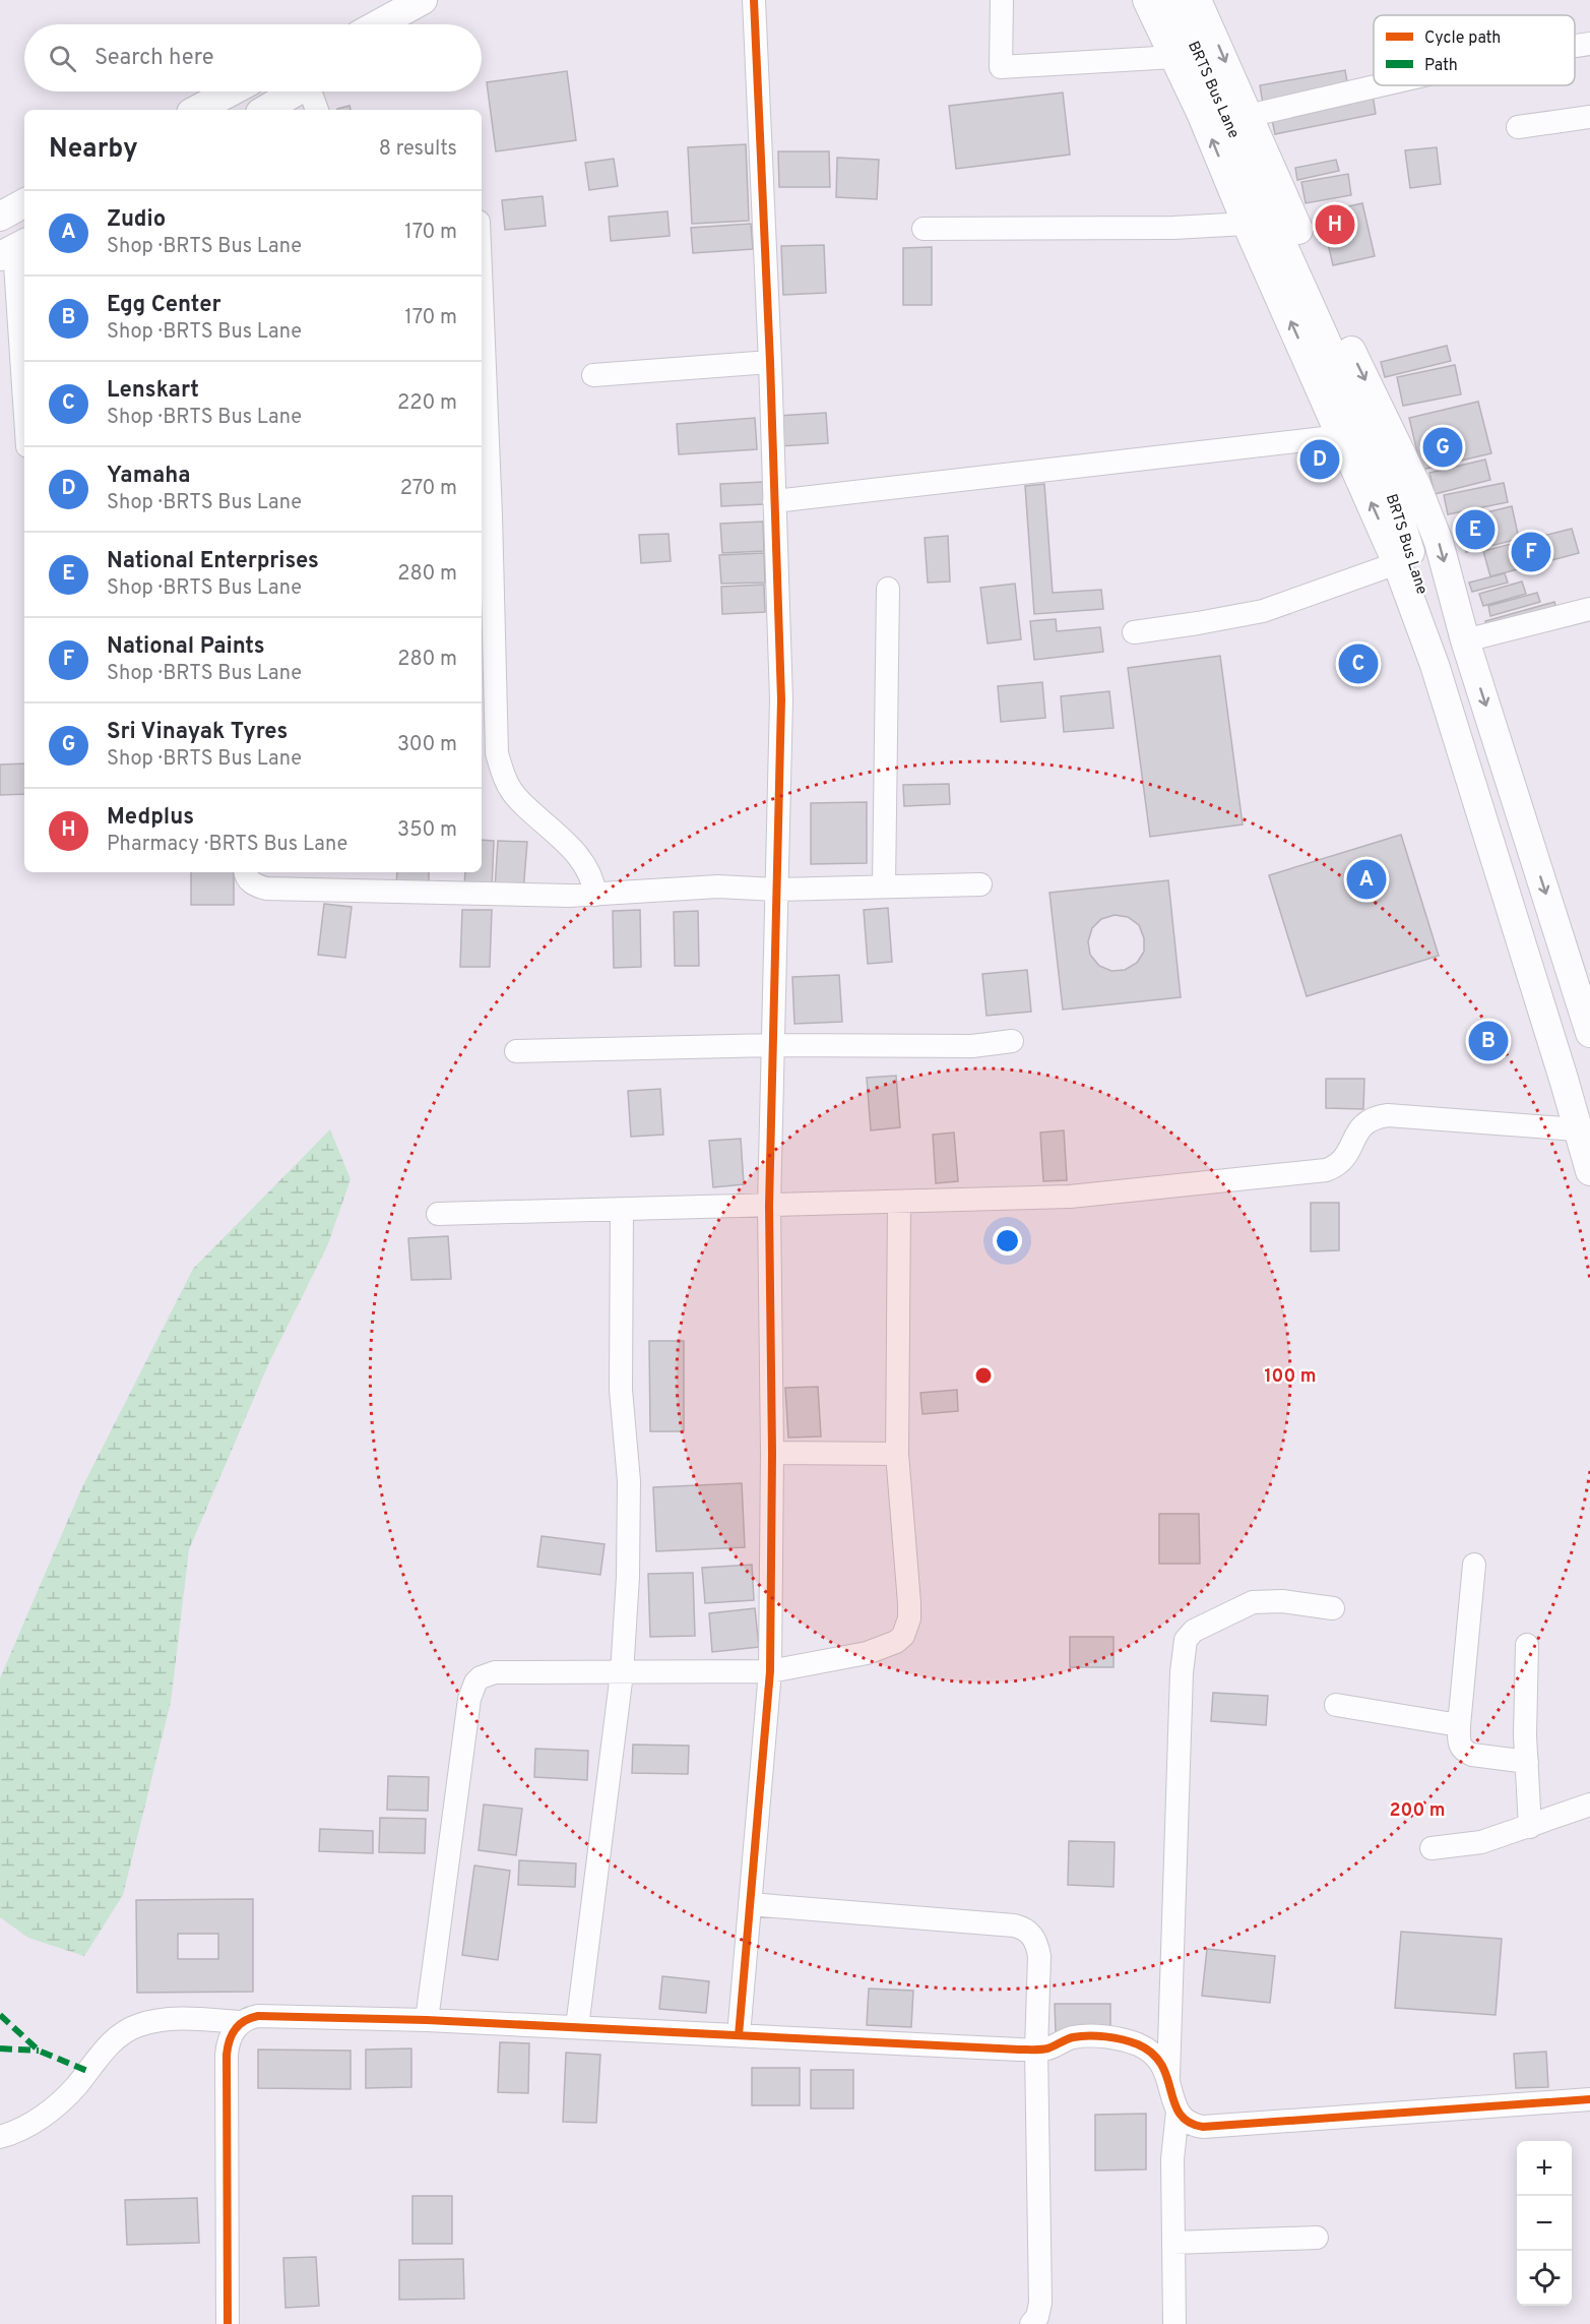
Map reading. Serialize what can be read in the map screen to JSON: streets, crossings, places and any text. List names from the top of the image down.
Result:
{
  "streets": {
    "main road": ["BRTS Bus Lane"]
  },
  "legend": ["Cycle path", "Path"],
  "page": {
    "search": "Search here",
    "heading": ["Nearby", "8 results"],
    "list": [
      {
        "mark": "A",
        "name": "Zudio",
        "note": "Shop · BRTS Bus Lane",
        "value": "170 m"
      },
      {
        "mark": "B",
        "name": "Egg Center",
        "note": "Shop · BRTS Bus Lane",
        "value": "170 m"
      },
      {
        "mark": "C",
        "name": "Lenskart",
        "note": "Shop · BRTS Bus Lane",
        "value": "220 m"
      },
      {
        "mark": "D",
        "name": "Yamaha",
        "note": "Shop · BRTS Bus Lane",
        "value": "270 m"
      },
      {
        "mark": "E",
        "name": "National Enterprises",
        "note": "Shop · BRTS Bus Lane",
        "value": "280 m"
      },
      {
        "mark": "F",
        "name": "National Paints",
        "note": "Shop · BRTS Bus Lane",
        "value": "280 m"
      },
      {
        "mark": "G",
        "name": "Sri Vinayak Tyres",
        "note": "Shop · BRTS Bus Lane",
        "value": "300 m"
      },
      {
        "mark": "H",
        "name": "Medplus",
        "note": "Pharmacy · BRTS Bus Lane",
        "value": "350 m"
      }
    ],
    "pins": [
      "H",
      "G",
      "D",
      "E",
      "F",
      "C",
      "A",
      "B"
    ],
    "map_buttons": ["+", "−"]
  },
  "rings": ["100 m", "200 m"]
}
